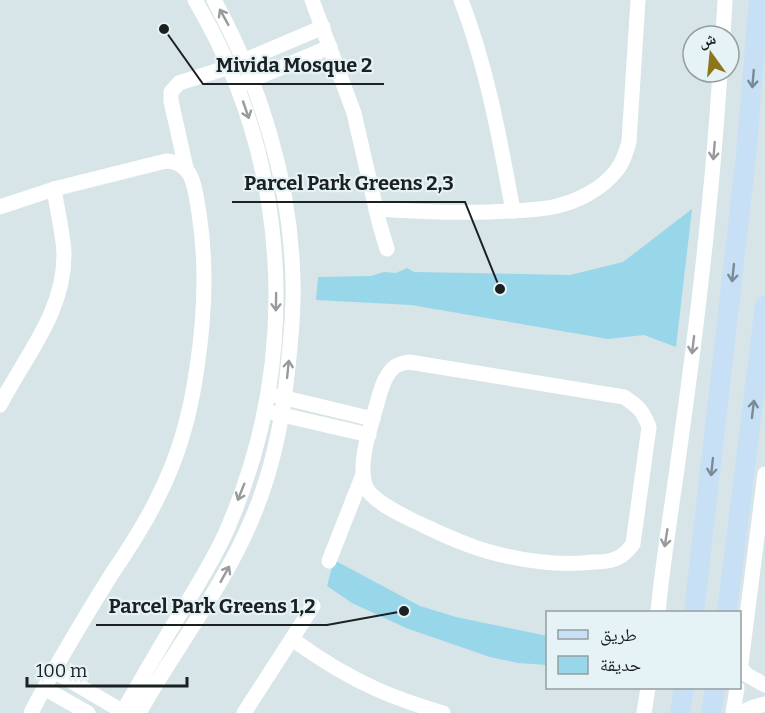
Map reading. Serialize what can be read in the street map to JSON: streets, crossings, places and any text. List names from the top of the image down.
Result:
{
  "places": ["Mivida Mosque 2", "Parcel Park Greens 2,3", "Parcel Park Greens 1,2"],
  "legend": ["طريق", "حديقة"],
  "scale_bar": "100 m",
  "north": "top"
}
